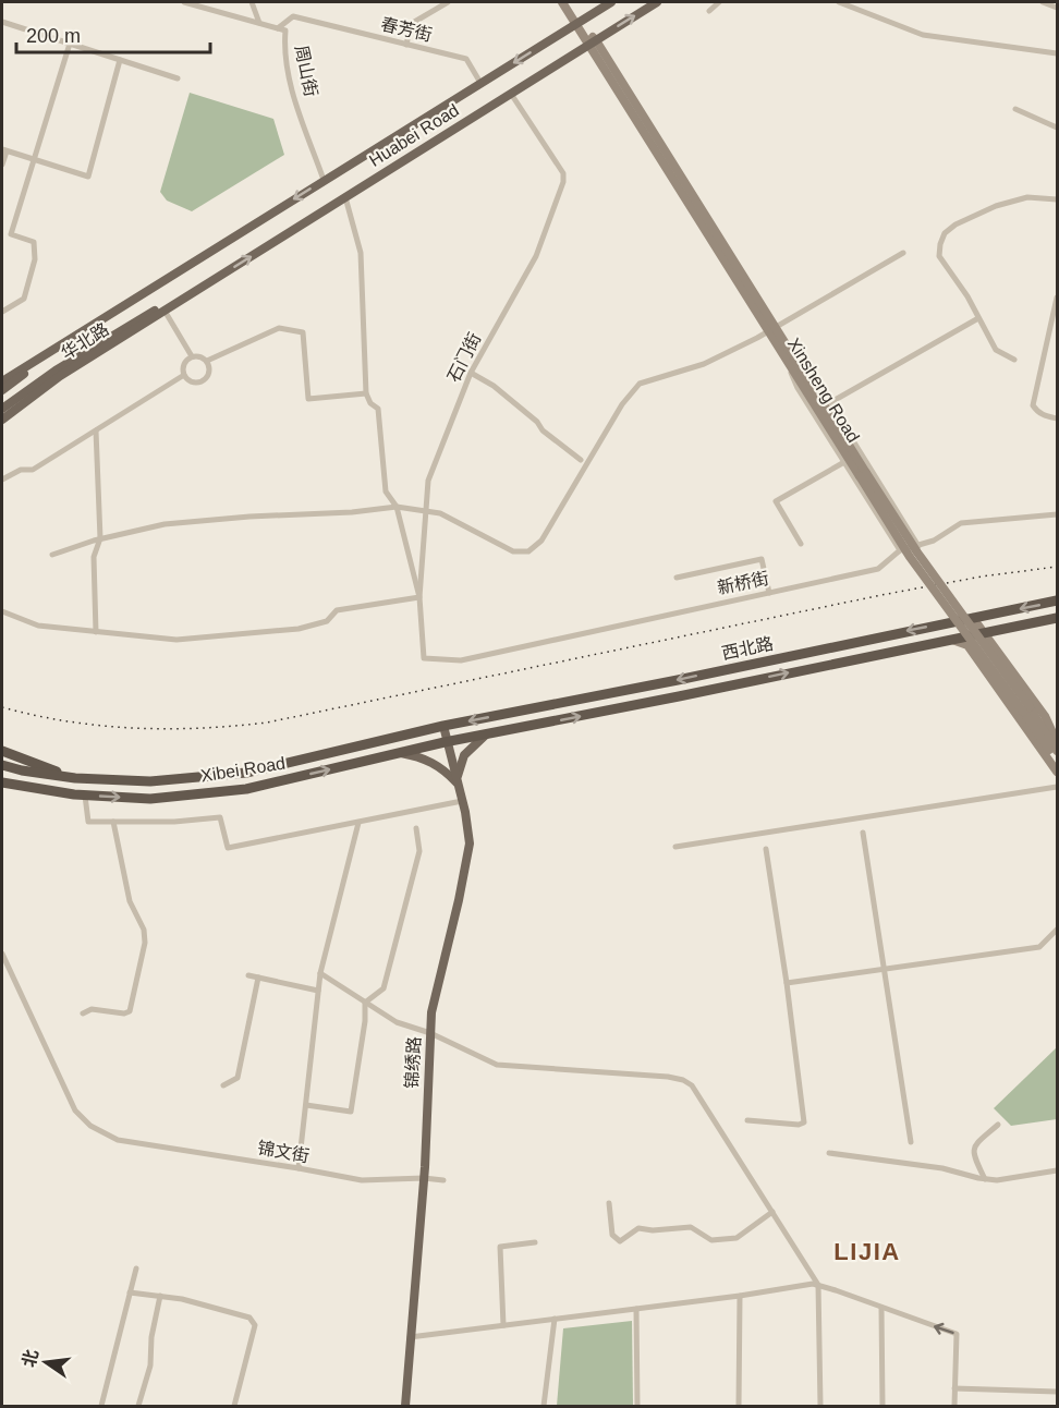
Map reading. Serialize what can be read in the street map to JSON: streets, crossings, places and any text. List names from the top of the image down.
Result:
{
  "streets": {
    "highway": ["西北路", "Xibei Road"],
    "main road": [
      "Huabei Road",
      "华北路",
      "Xinsheng Road",
      "锦绣路"
    ],
    "street": [
      "春芳街",
      "周山街",
      "石门街",
      "新桥街",
      "锦文街"
    ]
  },
  "crossings": [
    ["春芳街", "周山街"],
    ["春芳街", "Huabei Road"],
    ["周山街", "Huabei Road"],
    ["Huabei Road", "华北路"],
    ["Huabei Road", "石门街"],
    ["Huabei Road", "Xinsheng Road"],
    ["石门街", "新桥街"],
    ["西北路", "Xibei Road"],
    ["西北路", "锦绣路"],
    ["Xibei Road", "锦绣路"],
    ["锦绣路", "锦文街"]
  ],
  "districts": ["LIJIA"],
  "scale_bar": "200 m",
  "north": "left"
}
